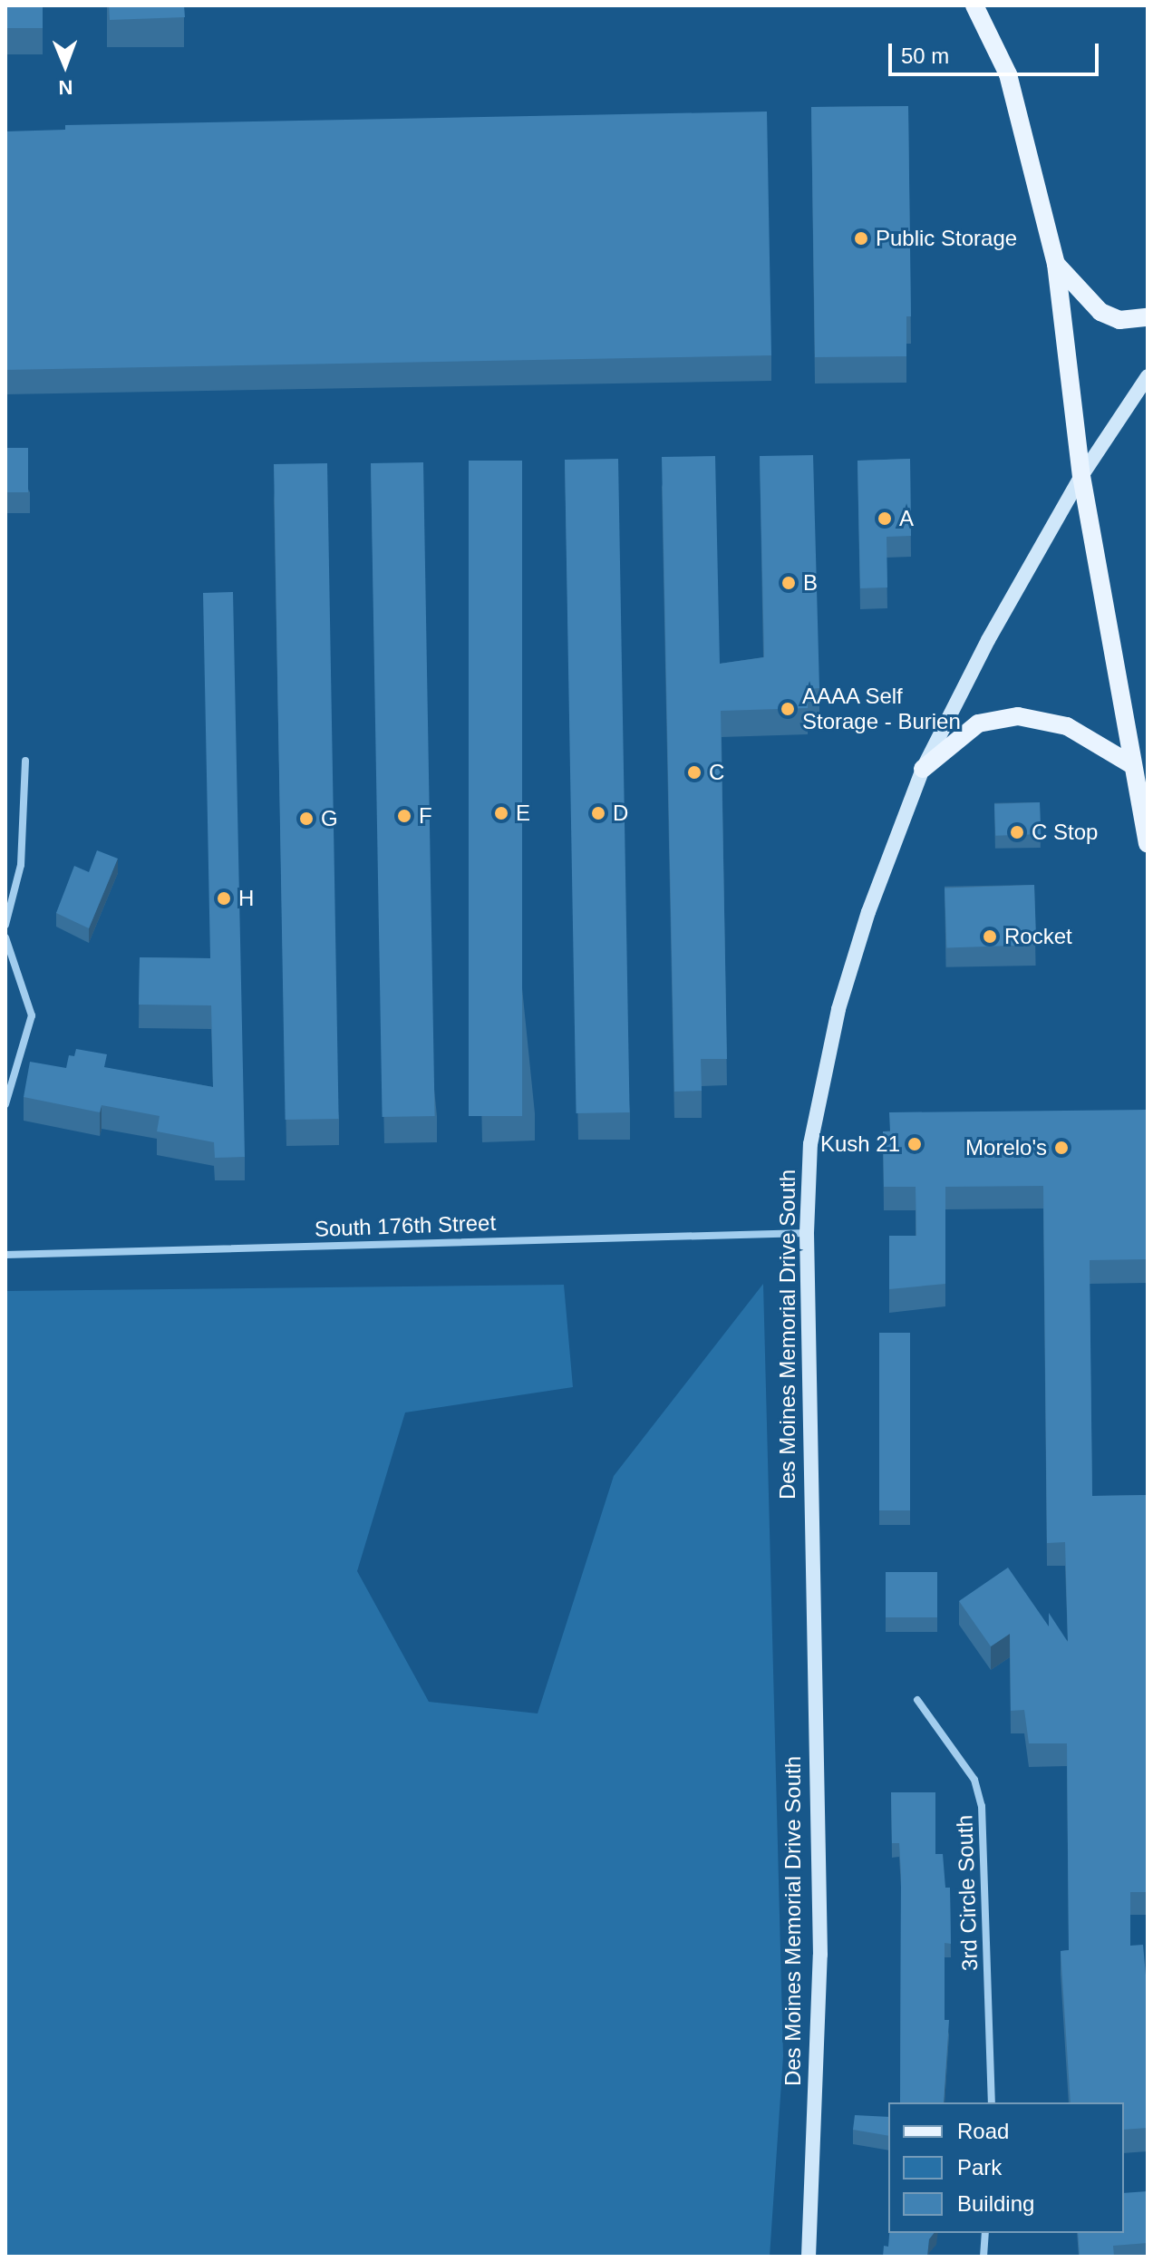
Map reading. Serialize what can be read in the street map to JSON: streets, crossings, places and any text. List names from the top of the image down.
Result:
{
  "streets": {
    "main road": ["Des Moines Memorial Drive South"],
    "street": ["South 176th Street", "3rd Circle South"]
  },
  "crossings": [
    ["South 176th Street", "Des Moines Memorial Drive South"]
  ],
  "places": [
    "Public Storage",
    "A",
    "B",
    "AAAA Self Storage - Burien",
    "C",
    "E",
    "D",
    "F",
    "G",
    "C Stop",
    "H",
    "Rocket",
    "Kush 21",
    "Morelo's"
  ],
  "legend": ["Road", "Park", "Building"],
  "scale_bar": "50 m",
  "north": "bottom"
}
